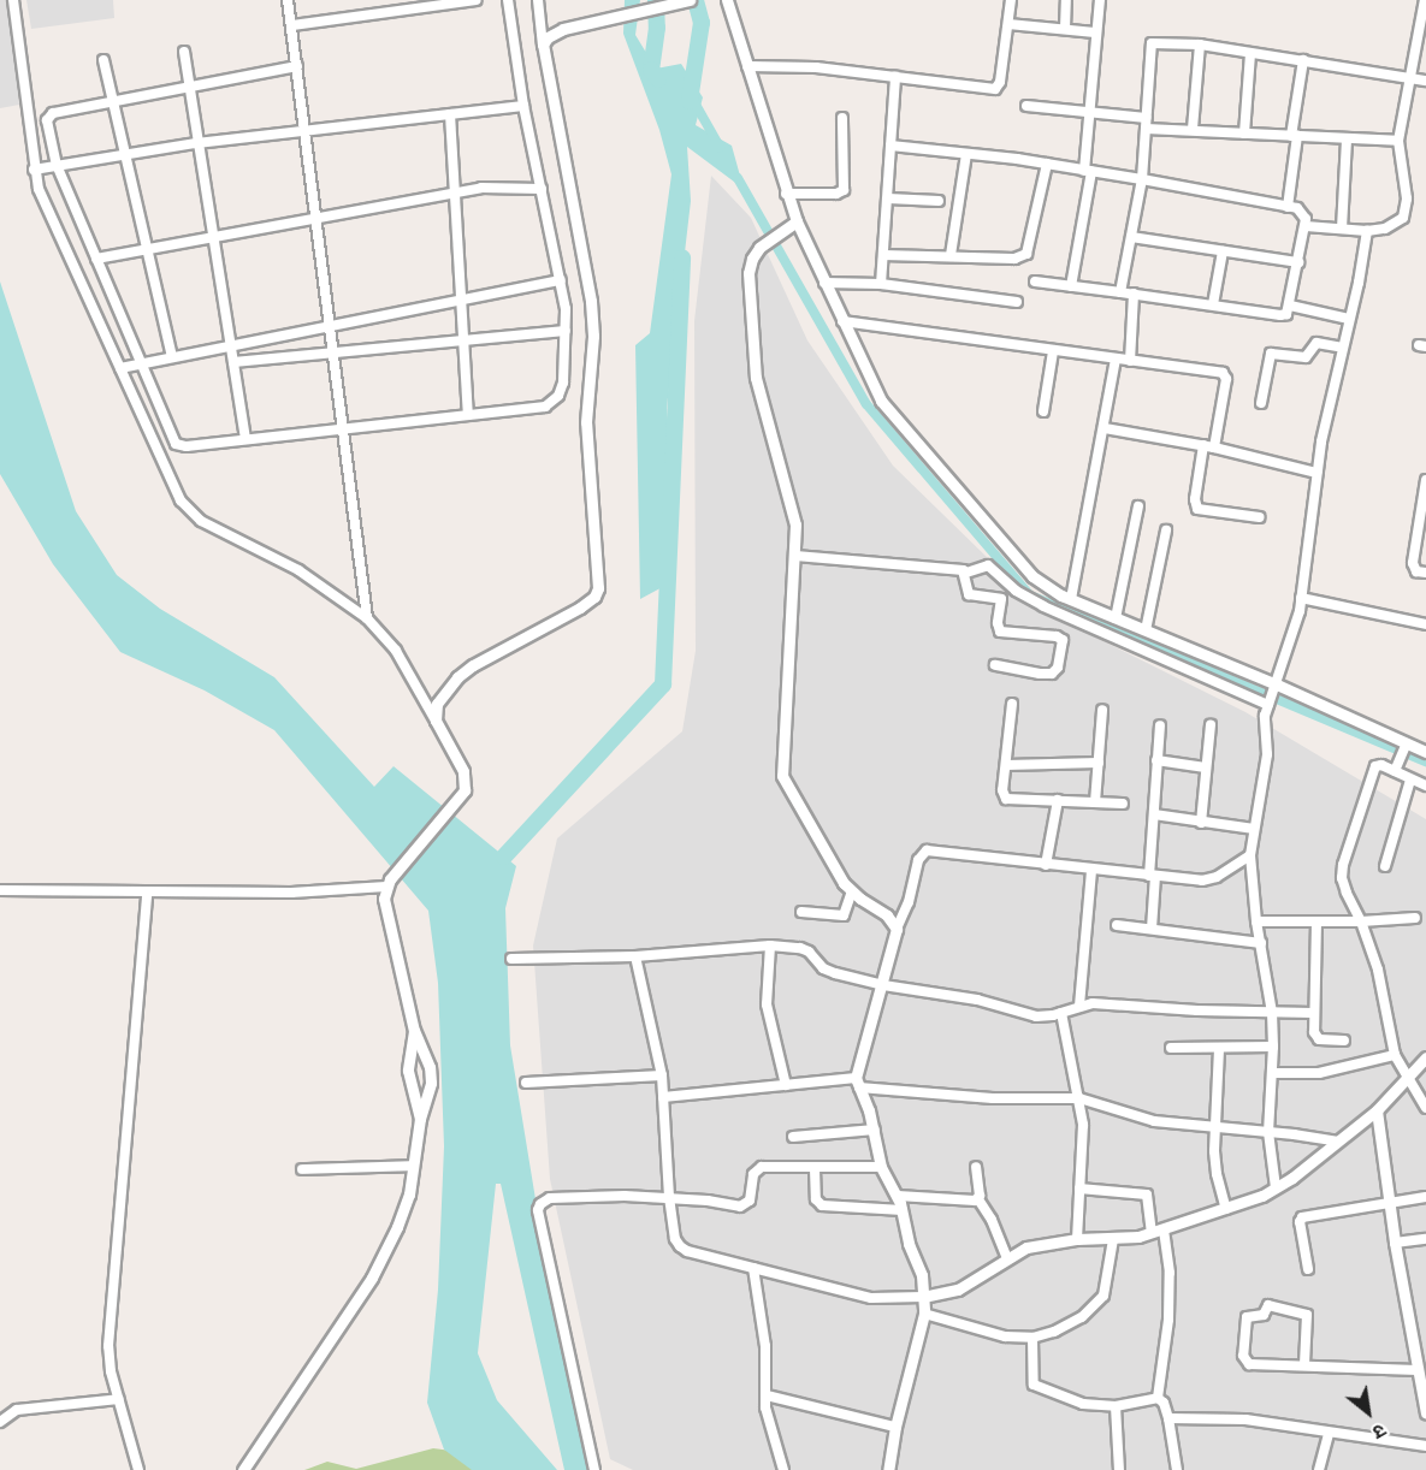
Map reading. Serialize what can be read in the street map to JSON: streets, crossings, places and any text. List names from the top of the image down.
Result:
{
  "north": "bottom right"
}
